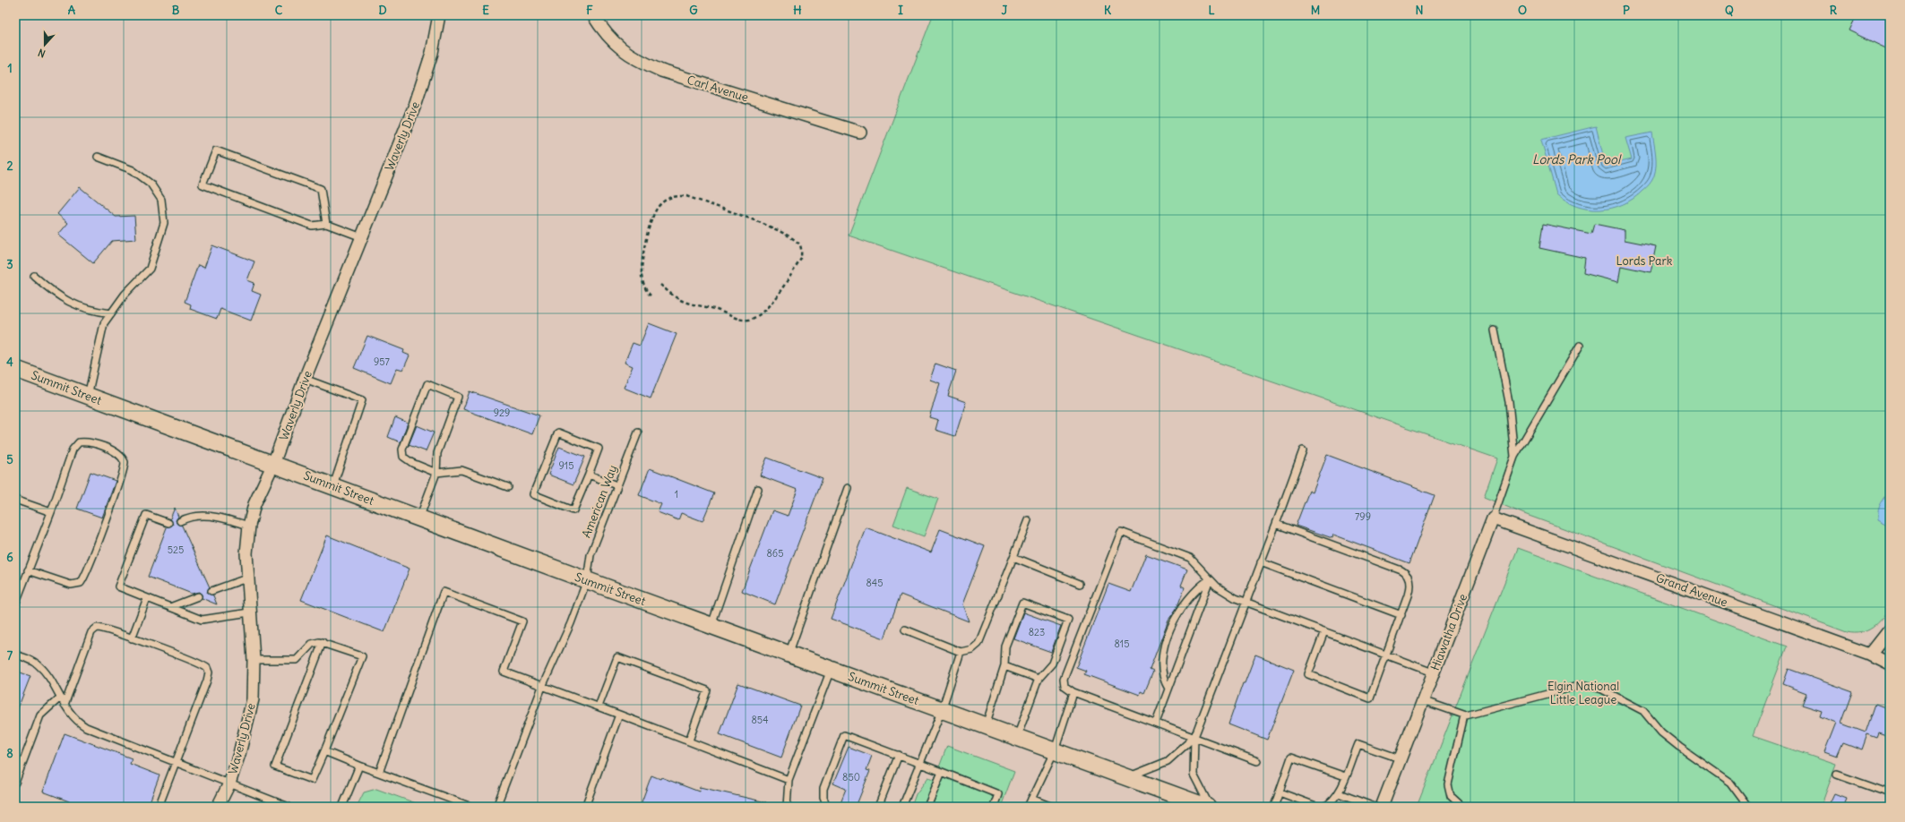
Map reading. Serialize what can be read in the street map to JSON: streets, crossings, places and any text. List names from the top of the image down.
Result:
{
  "streets": {
    "main road": ["Summit Street"],
    "street": [
      "Carl Avenue",
      "Waverly Drive",
      "Grand Avenue",
      "Hiawatha Drive"
    ],
    "lane": ["American Way"]
  },
  "crossings": [
    ["Waverly Drive", "Summit Street"],
    ["Summit Street", "American Way"],
    ["Grand Avenue", "Hiawatha Drive"]
  ],
  "water": ["Lords Park Pool"],
  "parks": ["Lords Park", "Elgin National Little League"],
  "house_numbers": [
    "957",
    "929",
    "915",
    "1",
    "799",
    "525",
    "865",
    "845",
    "823",
    "815",
    "854",
    "850"
  ],
  "north": "bottom",
  "grid": {
    "columns": [
      "A",
      "B",
      "C",
      "D",
      "E",
      "F",
      "G",
      "H",
      "I",
      "J",
      "K",
      "L",
      "M",
      "N",
      "O",
      "P",
      "Q",
      "R"
    ],
    "rows": [
      "1",
      "2",
      "3",
      "4",
      "5",
      "6",
      "7",
      "8"
    ]
  }
}
